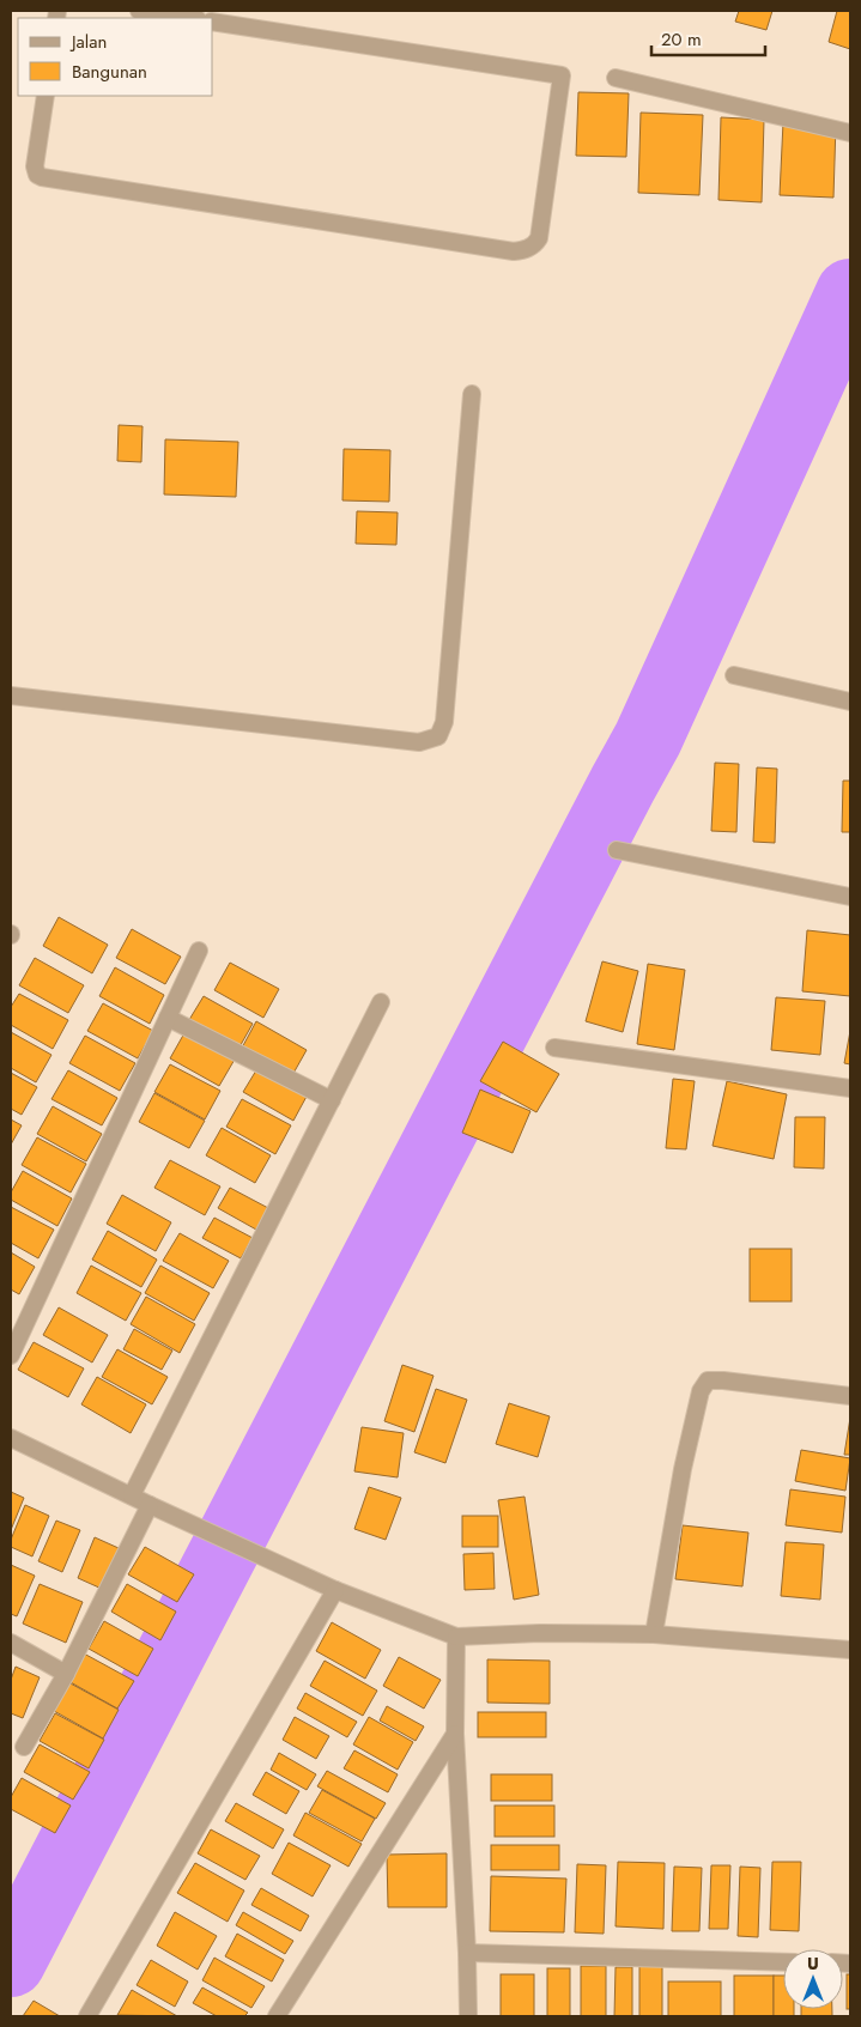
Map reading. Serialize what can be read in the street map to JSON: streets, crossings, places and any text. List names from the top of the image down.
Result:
{
  "legend": ["Jalan", "Bangunan"],
  "scale_bar": "20 m",
  "north": "top"
}
